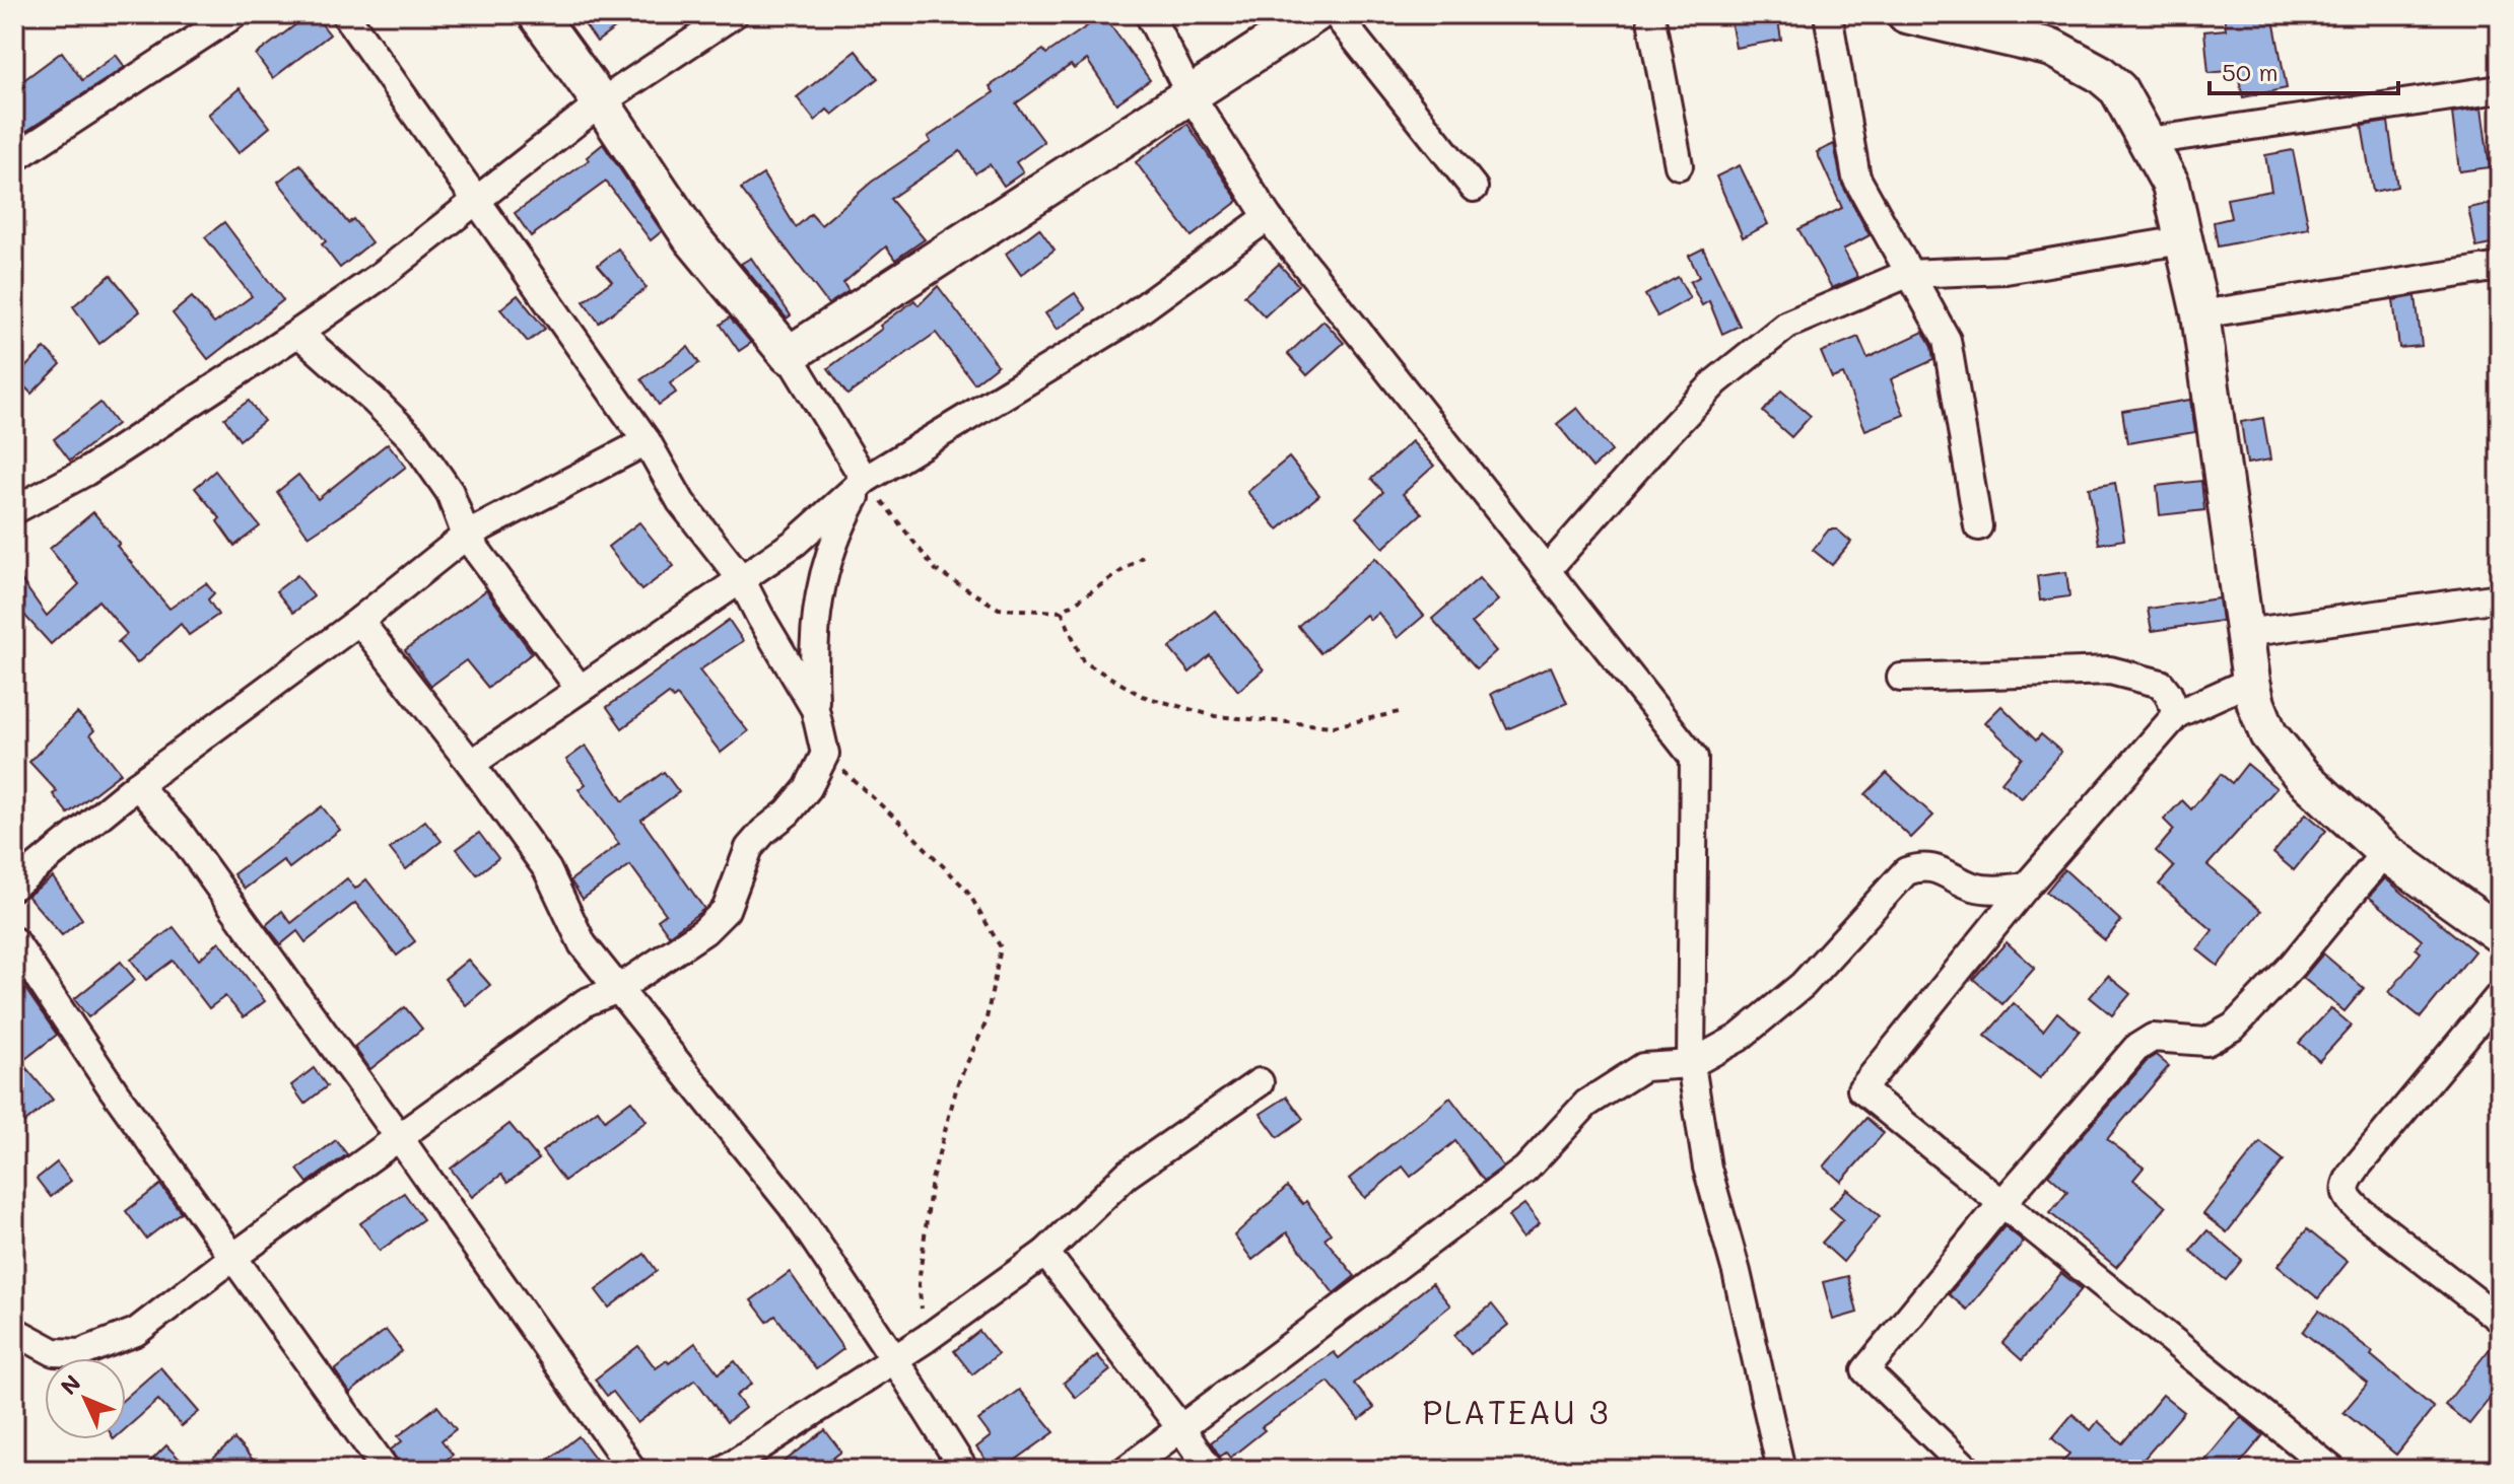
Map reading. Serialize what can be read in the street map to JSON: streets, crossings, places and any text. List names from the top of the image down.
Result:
{
  "districts": ["PLATEAU 3"],
  "scale_bar": "50 m",
  "north": "top left"
}
